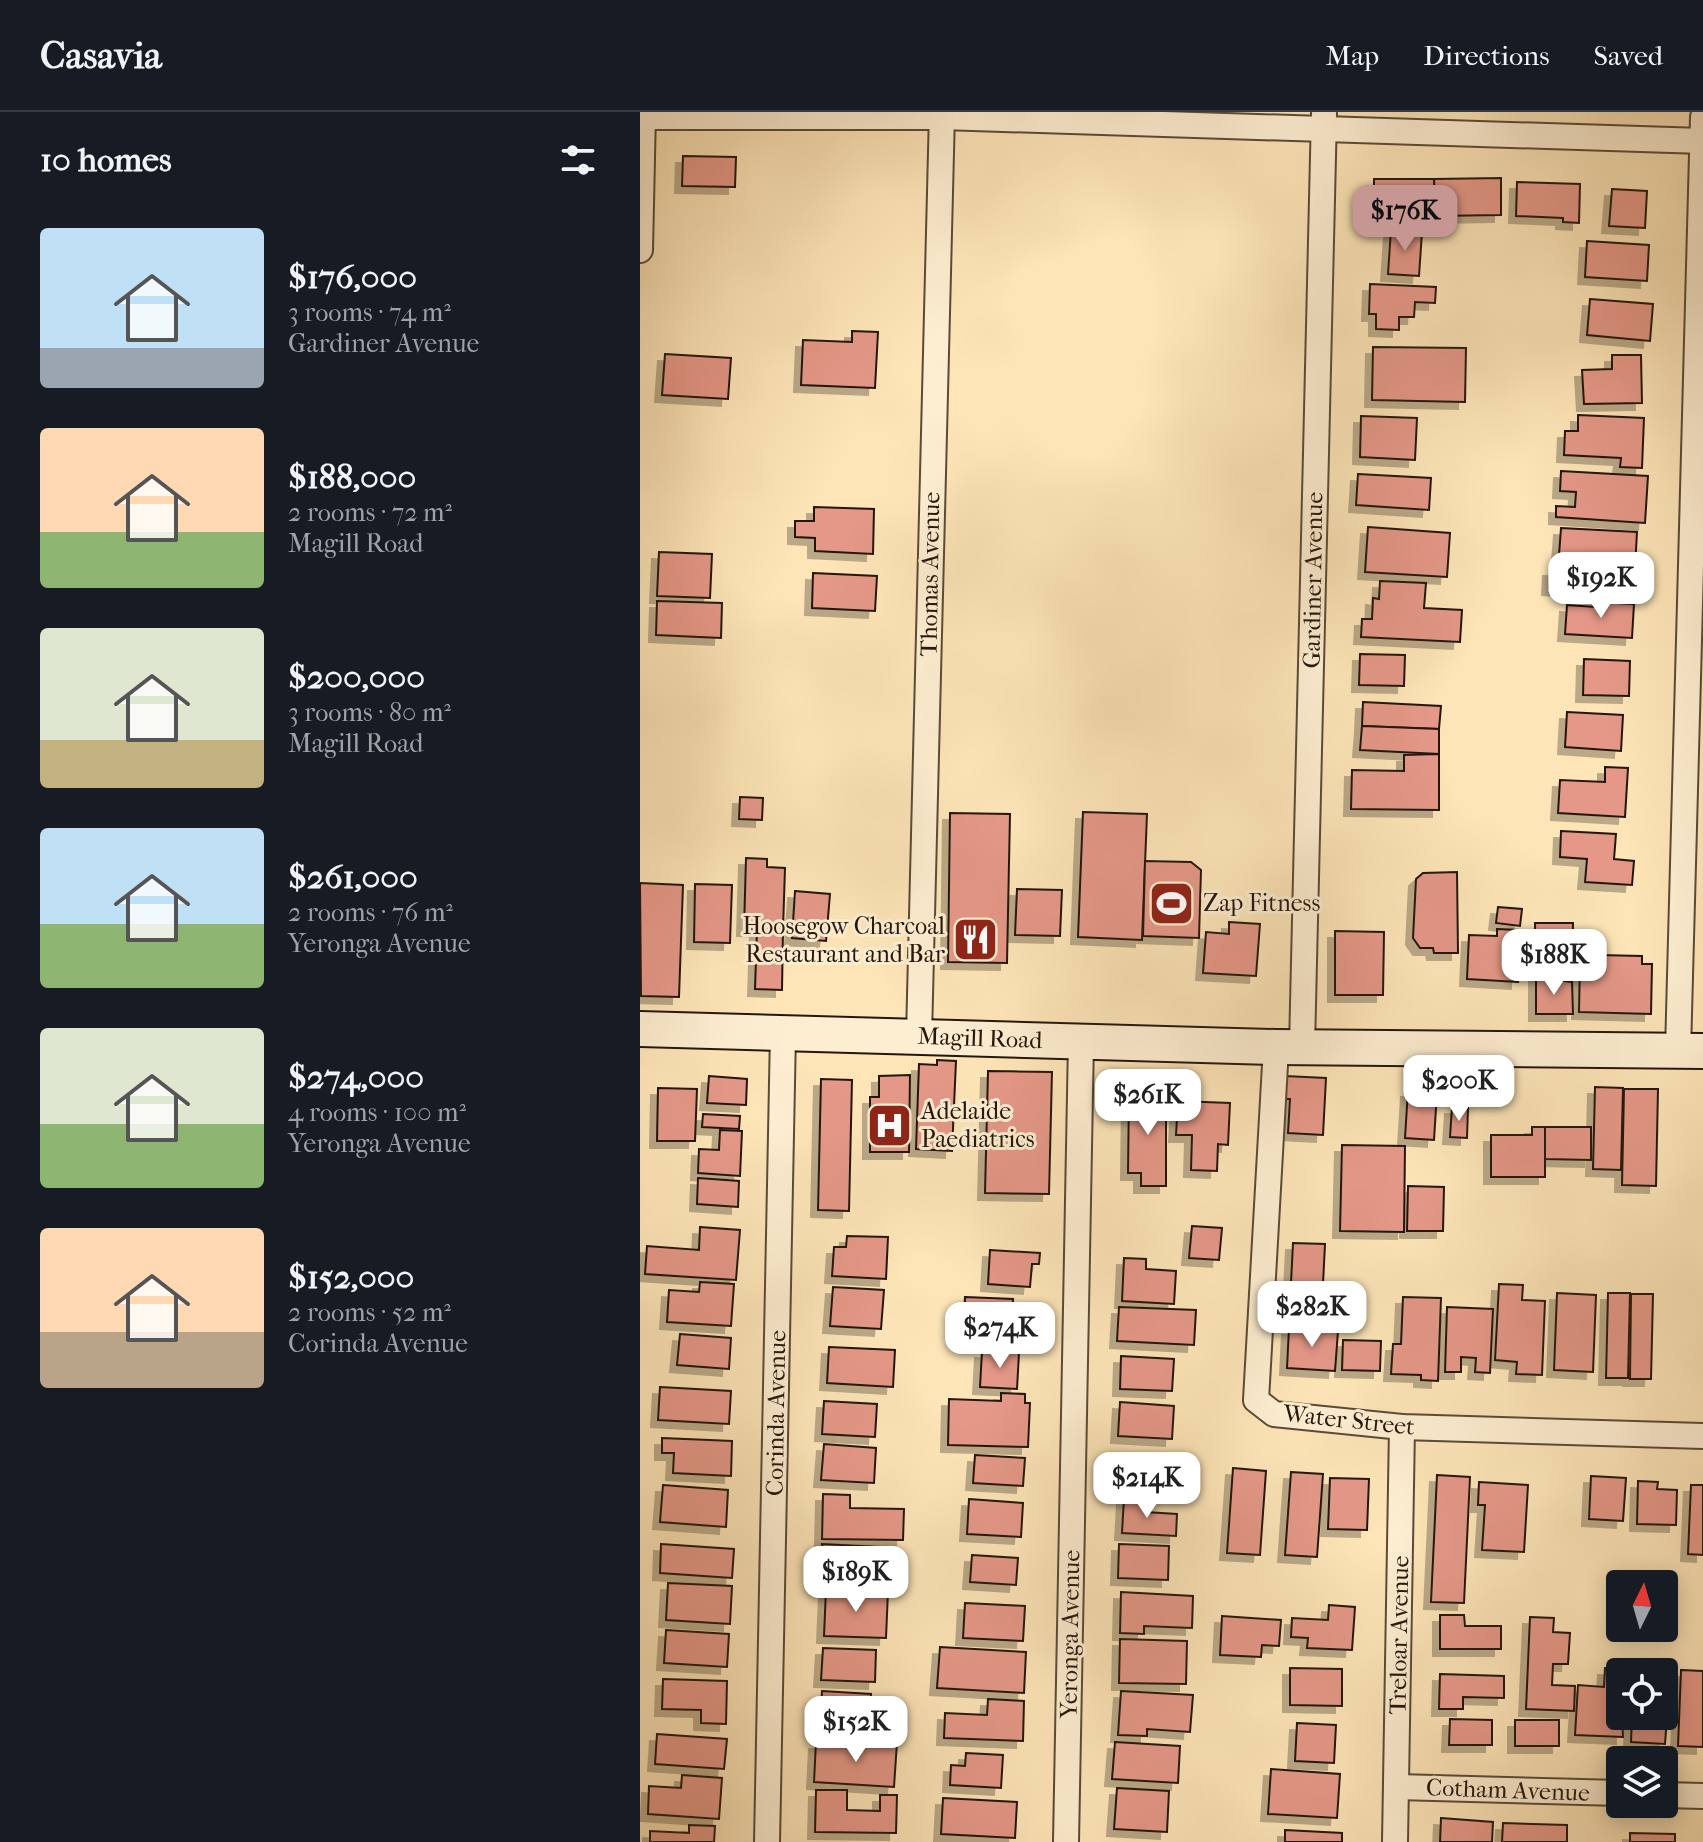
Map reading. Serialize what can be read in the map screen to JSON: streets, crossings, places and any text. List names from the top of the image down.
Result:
{
  "streets": {
    "main road": ["Magill Road"],
    "street": [
      "Thomas Avenue",
      "Gardiner Avenue",
      "Corinda Avenue",
      "Water Street",
      "Yeronga Avenue",
      "Treloar Avenue",
      "Cotham Avenue"
    ]
  },
  "crossings": [
    ["Thomas Avenue", "Magill Road"],
    ["Gardiner Avenue", "Magill Road"],
    ["Gardiner Avenue", "Water Street"],
    ["Magill Road", "Corinda Avenue"],
    ["Magill Road", "Water Street"],
    ["Magill Road", "Yeronga Avenue"],
    ["Water Street", "Treloar Avenue"],
    ["Treloar Avenue", "Cotham Avenue"]
  ],
  "places": {
    "sports": ["Zap Fitness"],
    "restaurant": ["Hoosegow Charcoal Restaurant and Bar"],
    "hospital": ["Adelaide Paediatrics"]
  },
  "north": "top",
  "page": {
    "header": "Casavia",
    "nav": ["Map", "Directions", "Saved"],
    "heading": "10 homes",
    "price": [
      "$176K",
      "$192K",
      "$188K",
      "$200K",
      "$261K",
      "$282K",
      "$274K",
      "$214K",
      "$189K",
      "$152K"
    ],
    "list": [
      {
        "name": "$176,000",
        "note": "3 rooms · 74 m² · Gardiner Avenue"
      },
      {
        "name": "$188,000",
        "note": "2 rooms · 72 m² · Magill Road"
      },
      {
        "name": "$200,000",
        "note": "3 rooms · 80 m² · Magill Road"
      },
      {
        "name": "$261,000",
        "note": "2 rooms · 76 m² · Yeronga Avenue"
      },
      {
        "name": "$274,000",
        "note": "4 rooms · 100 m² · Yeronga Avenue"
      },
      {
        "name": "$152,000",
        "note": "2 rooms · 52 m² · Corinda Avenue"
      }
    ]
  }
}
